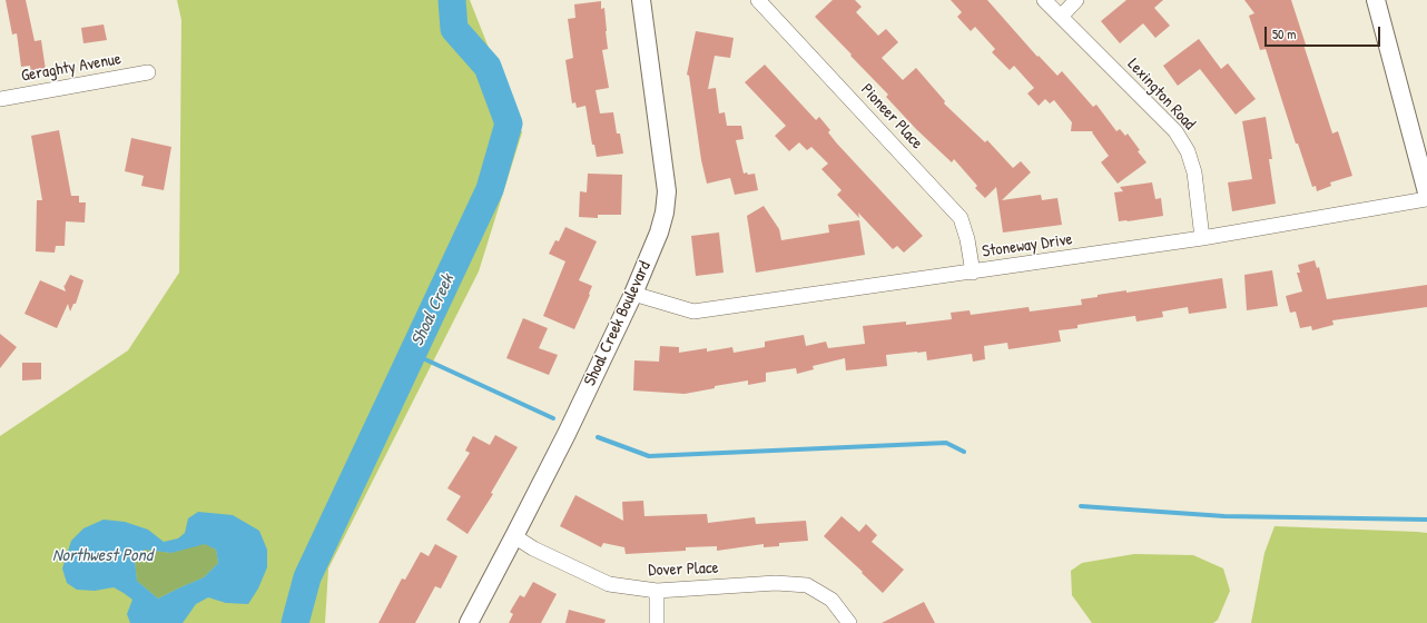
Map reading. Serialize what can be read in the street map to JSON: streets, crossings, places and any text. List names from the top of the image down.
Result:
{
  "streets": {
    "street": [
      "Geraghty Avenue",
      "Lexington Road",
      "Pioneer Place",
      "Stoneway Drive",
      "Shoal Creek Boulevard",
      "Dover Place"
    ]
  },
  "crossings": [
    ["Lexington Road", "Stoneway Drive"],
    ["Pioneer Place", "Stoneway Drive"],
    ["Stoneway Drive", "Shoal Creek Boulevard"],
    ["Shoal Creek Boulevard", "Dover Place"]
  ],
  "water": ["Shoal Creek", "Northwest Pond"],
  "scale_bar": "50 m"
}
